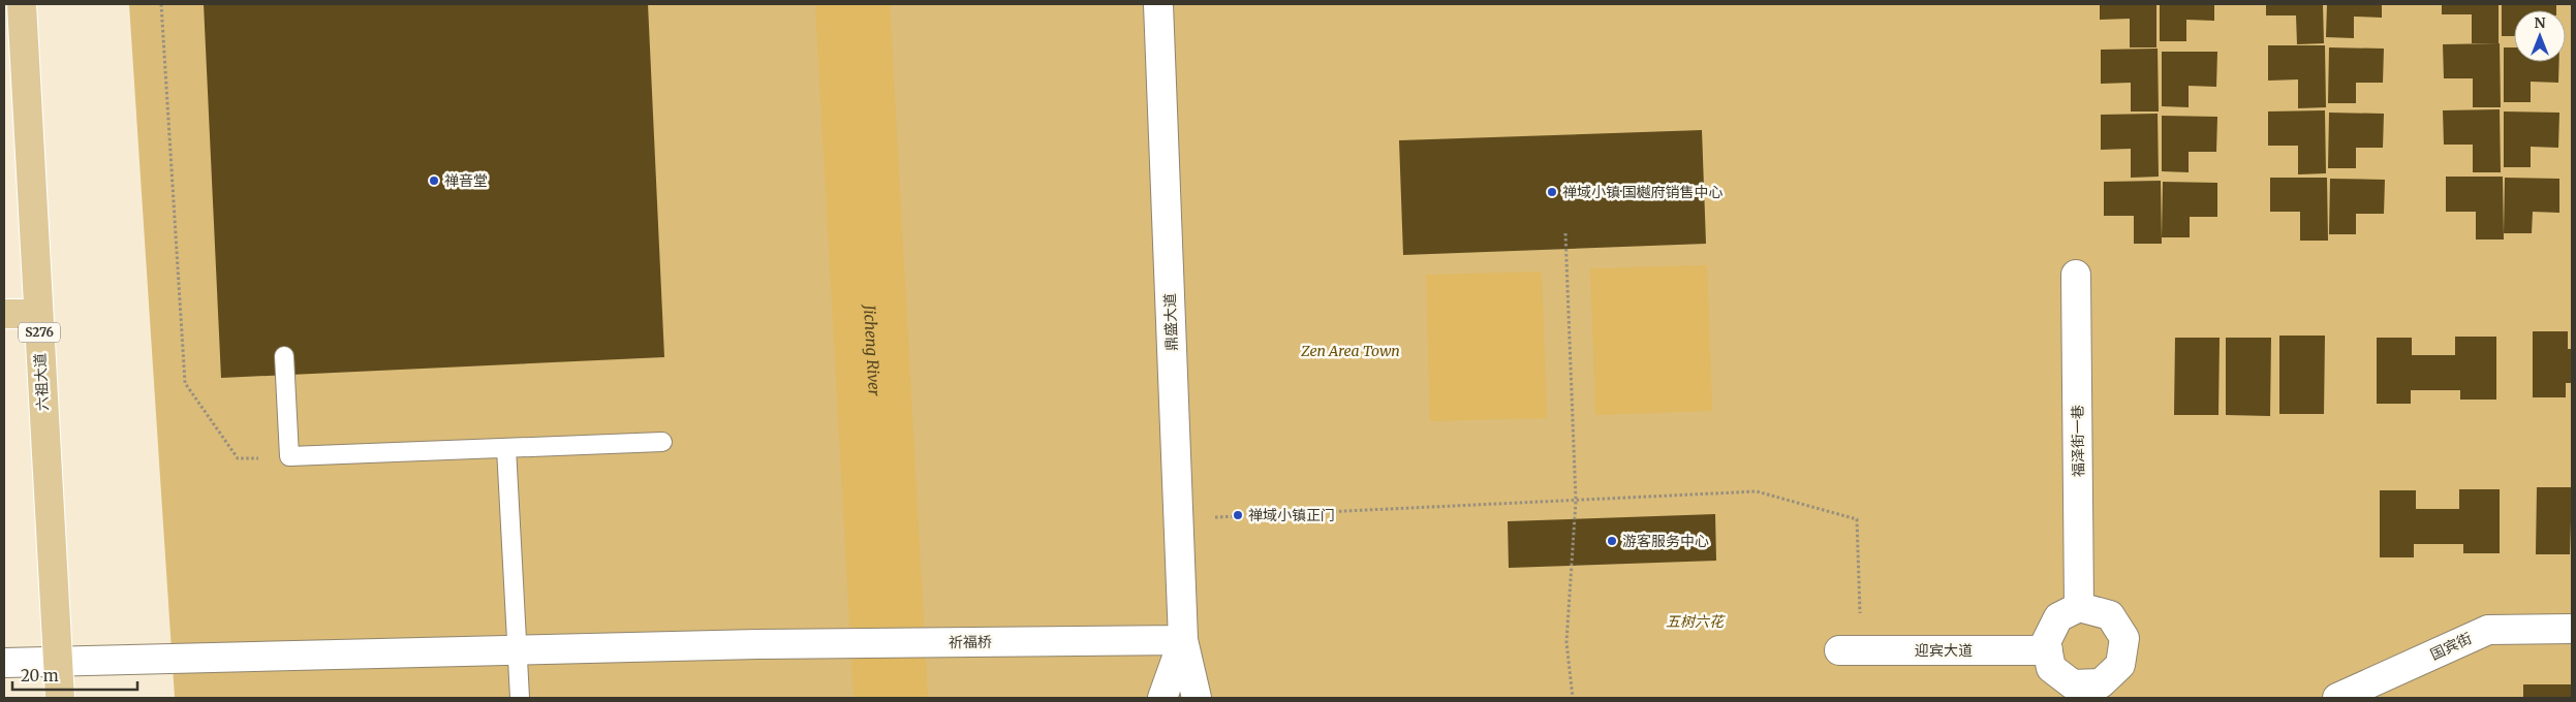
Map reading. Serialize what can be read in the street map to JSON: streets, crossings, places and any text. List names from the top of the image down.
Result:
{
  "streets": {
    "main road": ["S276", "六祖大道"],
    "street": [
      "鼎盛大道",
      "福泽街一巷",
      "祈福桥",
      "国宾街",
      "迎宾大道"
    ]
  },
  "crossings": [
    ["鼎盛大道", "祈福桥"],
    ["六祖大道", "祈福桥"],
    ["福泽街一巷", "迎宾大道"]
  ],
  "water": ["Jicheng River"],
  "parks": ["Zen Area Town", "五树六花"],
  "places": [
    "禅音堂",
    "禅域小镇·国樾府销售中心",
    "禅域小镇正门",
    "游客服务中心"
  ],
  "scale_bar": "20 m",
  "north": "top"
}
